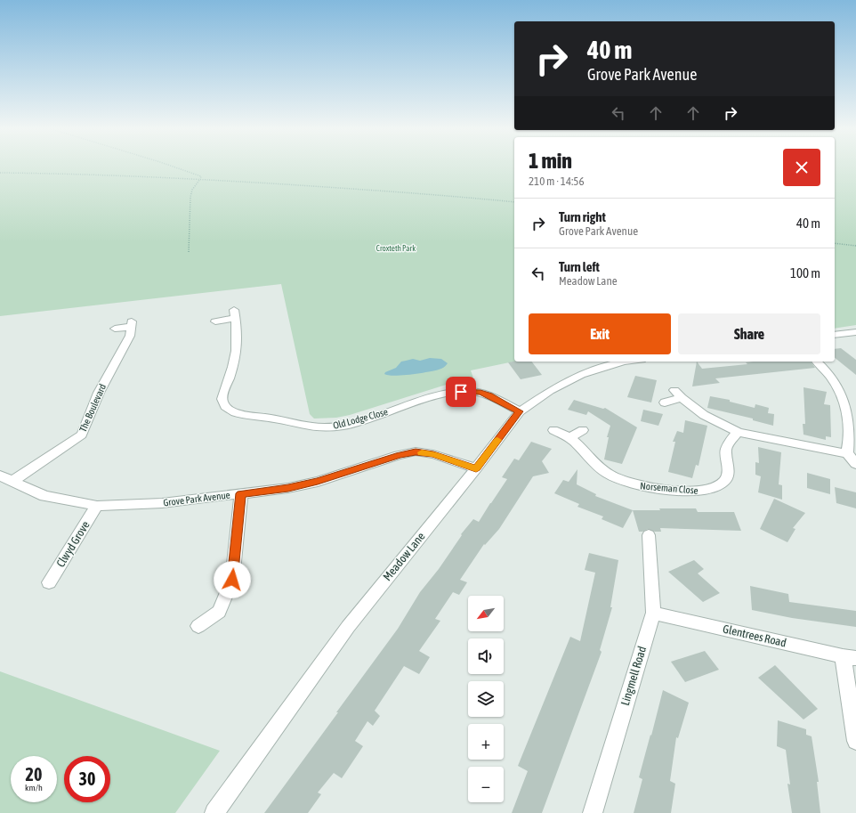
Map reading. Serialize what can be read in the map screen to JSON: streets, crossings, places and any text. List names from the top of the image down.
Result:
{
  "streets": {
    "street": [
      "The Boulevard",
      "Old Lodge Close",
      "Norseman Close",
      "Grove Park Avenue",
      "Clwyd Grove",
      "Meadow Lane",
      "Glentrees Road",
      "Lingmell Road"
    ]
  },
  "crossings": [
    ["The Boulevard", "Grove Park Avenue"],
    ["Old Lodge Close", "Meadow Lane"],
    ["Grove Park Avenue", "Clwyd Grove"],
    ["Grove Park Avenue", "Meadow Lane"],
    ["Glentrees Road", "Lingmell Road"]
  ],
  "parks": ["Croxteth Park"],
  "north": "bottom left",
  "page": {
    "turn": ["40 m", "Grove Park Avenue"],
    "heading": ["1 min", "210 m · 14:56"],
    "list": [
      {
        "name": "Turn right",
        "note": "Grove Park Avenue",
        "value": "40 m"
      },
      {
        "name": "Turn left",
        "note": "Meadow Lane",
        "value": "100 m"
      }
    ],
    "buttons": ["Exit", "Share"],
    "map_buttons": ["+", "−"],
    "speed": "20 km/h",
    "limit": "30"
  }
}
